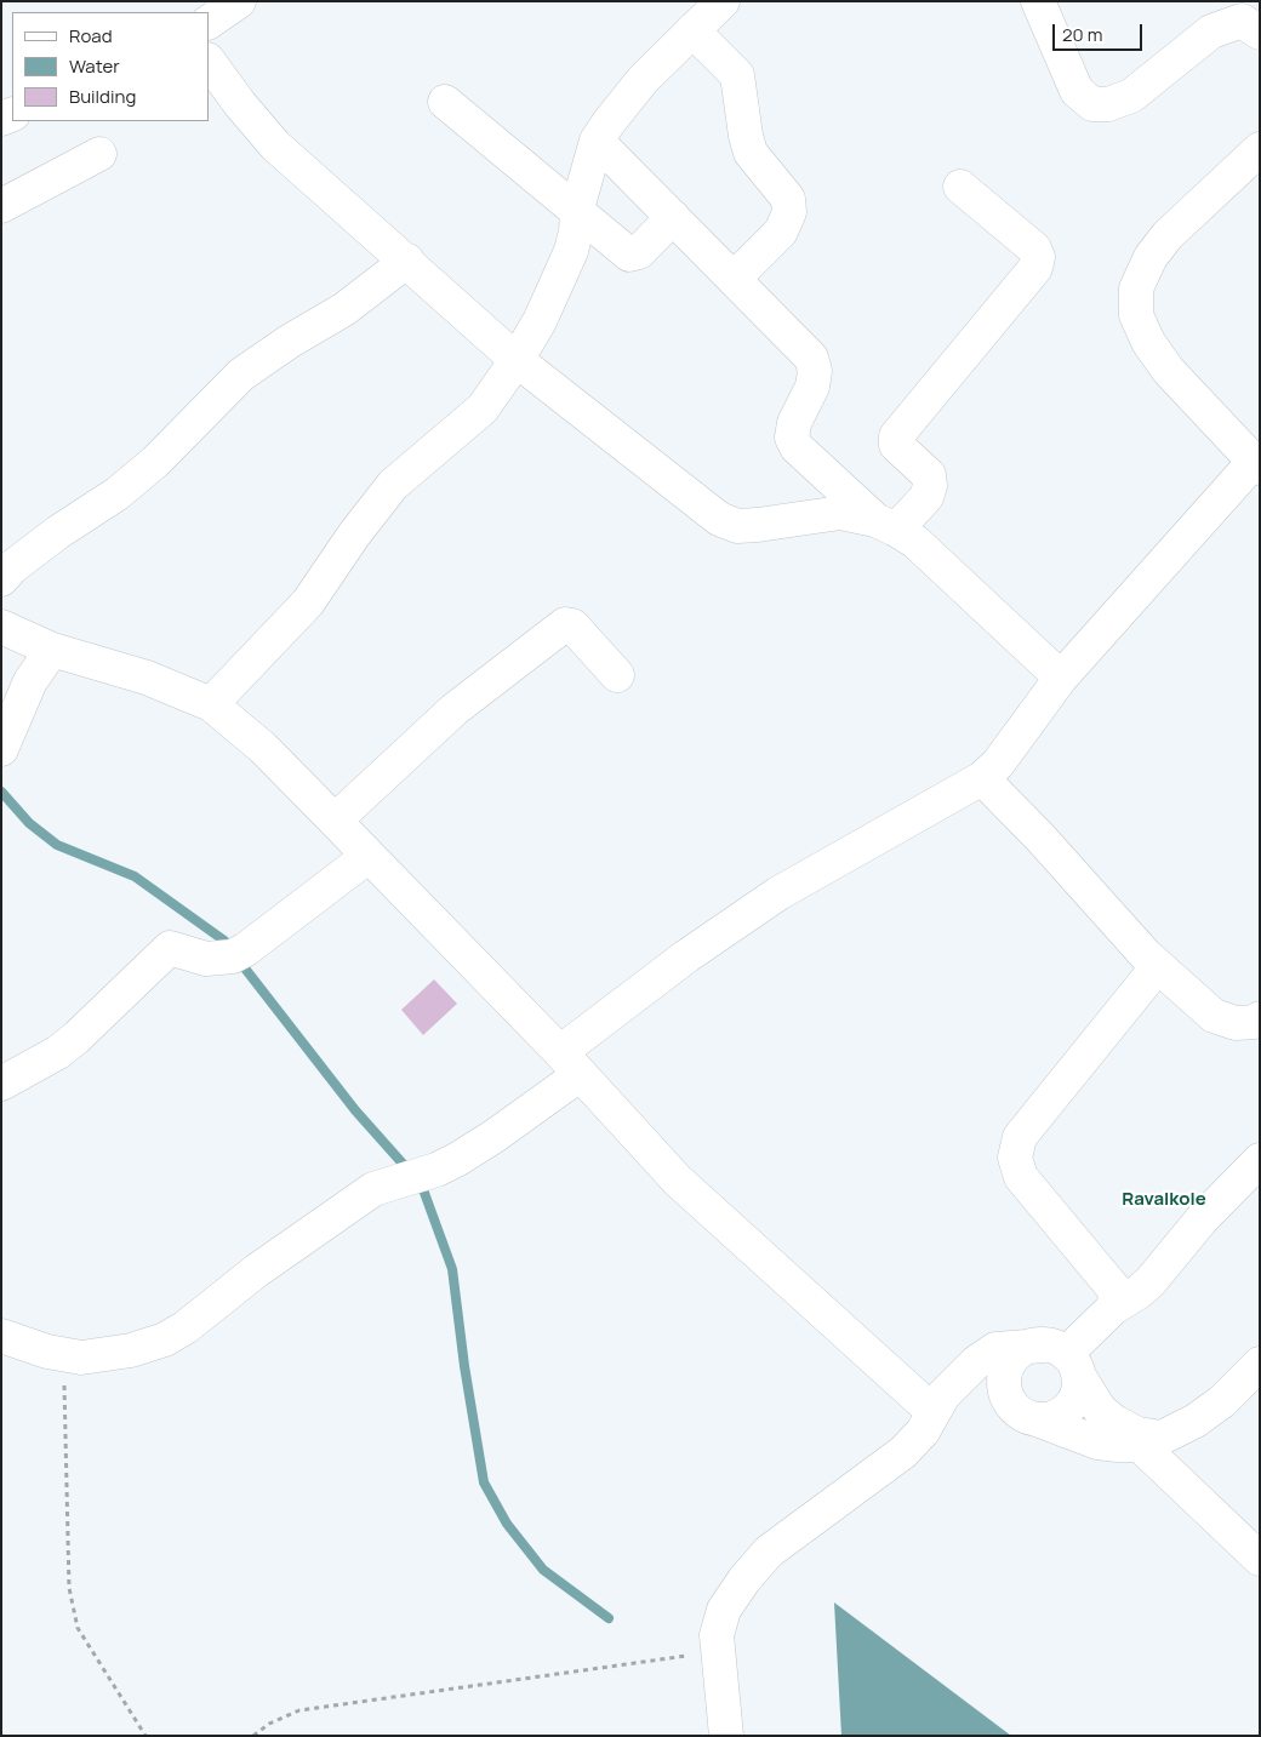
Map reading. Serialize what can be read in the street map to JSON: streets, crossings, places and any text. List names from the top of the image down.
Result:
{
  "districts": ["Ravalkole"],
  "legend": ["Road", "Water", "Building"],
  "scale_bar": "20 m"
}
